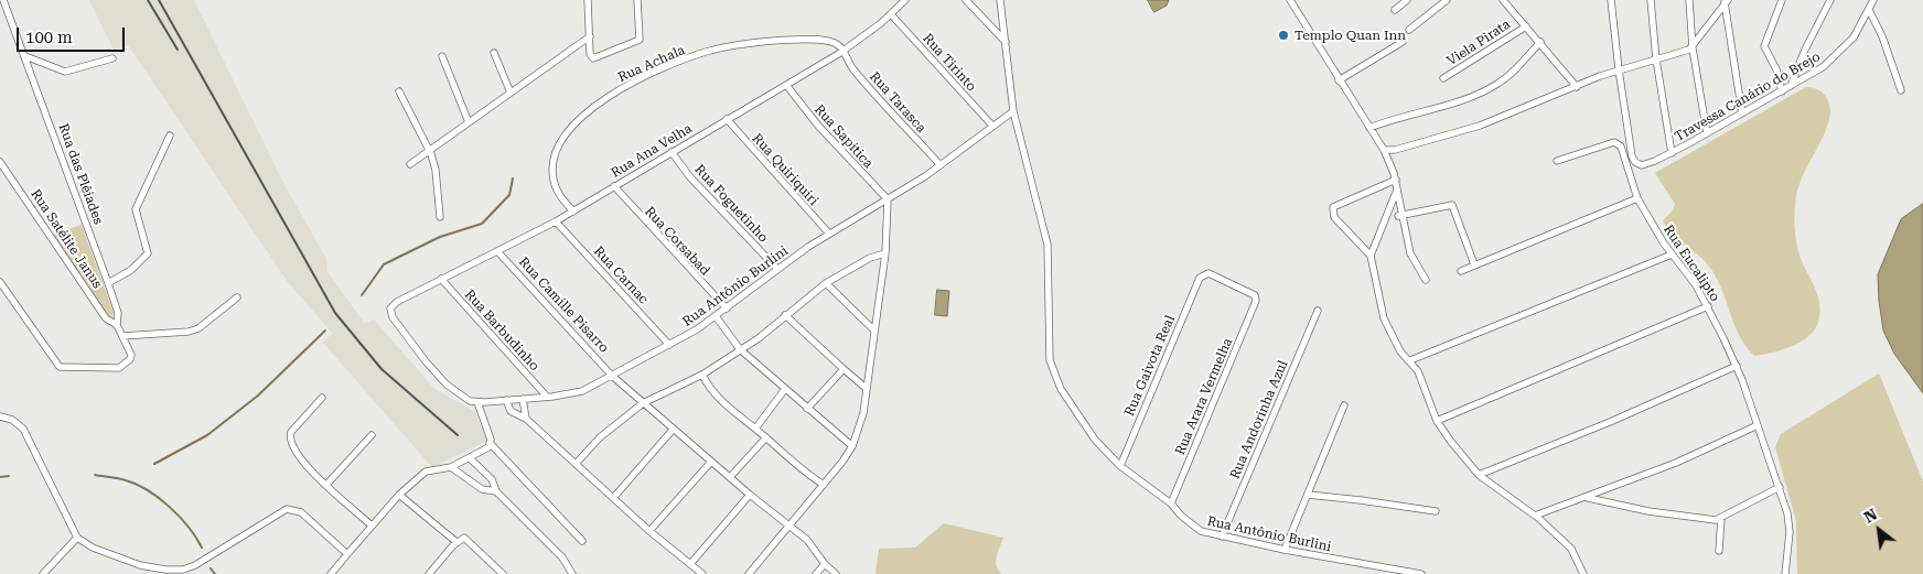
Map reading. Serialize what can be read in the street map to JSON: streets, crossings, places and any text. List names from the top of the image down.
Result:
{
  "streets": {
    "street": [
      "Viela Pirata",
      "Rua Tirinto",
      "Rua Achala",
      "Travessa Canário do Brejo",
      "Rua Tarasca",
      "Rua Sapitica",
      "Rua Ana Velha",
      "Rua Quiriquiri",
      "Rua das Plêiades",
      "Rua Foguetinho",
      "Rua Satélite Janus",
      "Rua Corsabad",
      "Rua Eucalipto",
      "Rua Carnac",
      "Rua Antônio Burlini",
      "Rua Camille Pisarro",
      "Rua Barbudinho",
      "Rua Gaivota Real",
      "Rua Arara Vermelha",
      "Rua Andorinha Azul"
    ]
  },
  "crossings": [
    ["Rua Tirinto", "Rua Ana Velha"],
    ["Rua Tirinto", "Rua Antônio Burlini"],
    ["Rua Achala", "Rua Tarasca"],
    ["Rua Achala", "Rua Ana Velha"],
    ["Rua Tarasca", "Rua Ana Velha"],
    ["Rua Tarasca", "Rua Antônio Burlini"],
    ["Rua Sapitica", "Rua Ana Velha"],
    ["Rua Sapitica", "Rua Antônio Burlini"],
    ["Rua Ana Velha", "Rua Quiriquiri"],
    ["Rua Ana Velha", "Rua Foguetinho"],
    ["Rua Ana Velha", "Rua Corsabad"],
    ["Rua Ana Velha", "Rua Carnac"],
    ["Rua Ana Velha", "Rua Antônio Burlini"],
    ["Rua Ana Velha", "Rua Camille Pisarro"],
    ["Rua Ana Velha", "Rua Barbudinho"],
    ["Rua Quiriquiri", "Rua Antônio Burlini"],
    ["Rua das Plêiades", "Rua Satélite Janus"],
    ["Rua Foguetinho", "Rua Antônio Burlini"],
    ["Rua Corsabad", "Rua Antônio Burlini"],
    ["Rua Carnac", "Rua Antônio Burlini"],
    ["Rua Antônio Burlini", "Rua Camille Pisarro"],
    ["Rua Antônio Burlini", "Rua Barbudinho"],
    ["Rua Antônio Burlini", "Rua Gaivota Real"],
    ["Rua Antônio Burlini", "Rua Arara Vermelha"],
    ["Rua Antônio Burlini", "Rua Andorinha Azul"],
    ["Rua Gaivota Real", "Rua Arara Vermelha"]
  ],
  "places": ["Templo Quan Inn"],
  "scale_bar": "100 m",
  "north": "top left"
}
